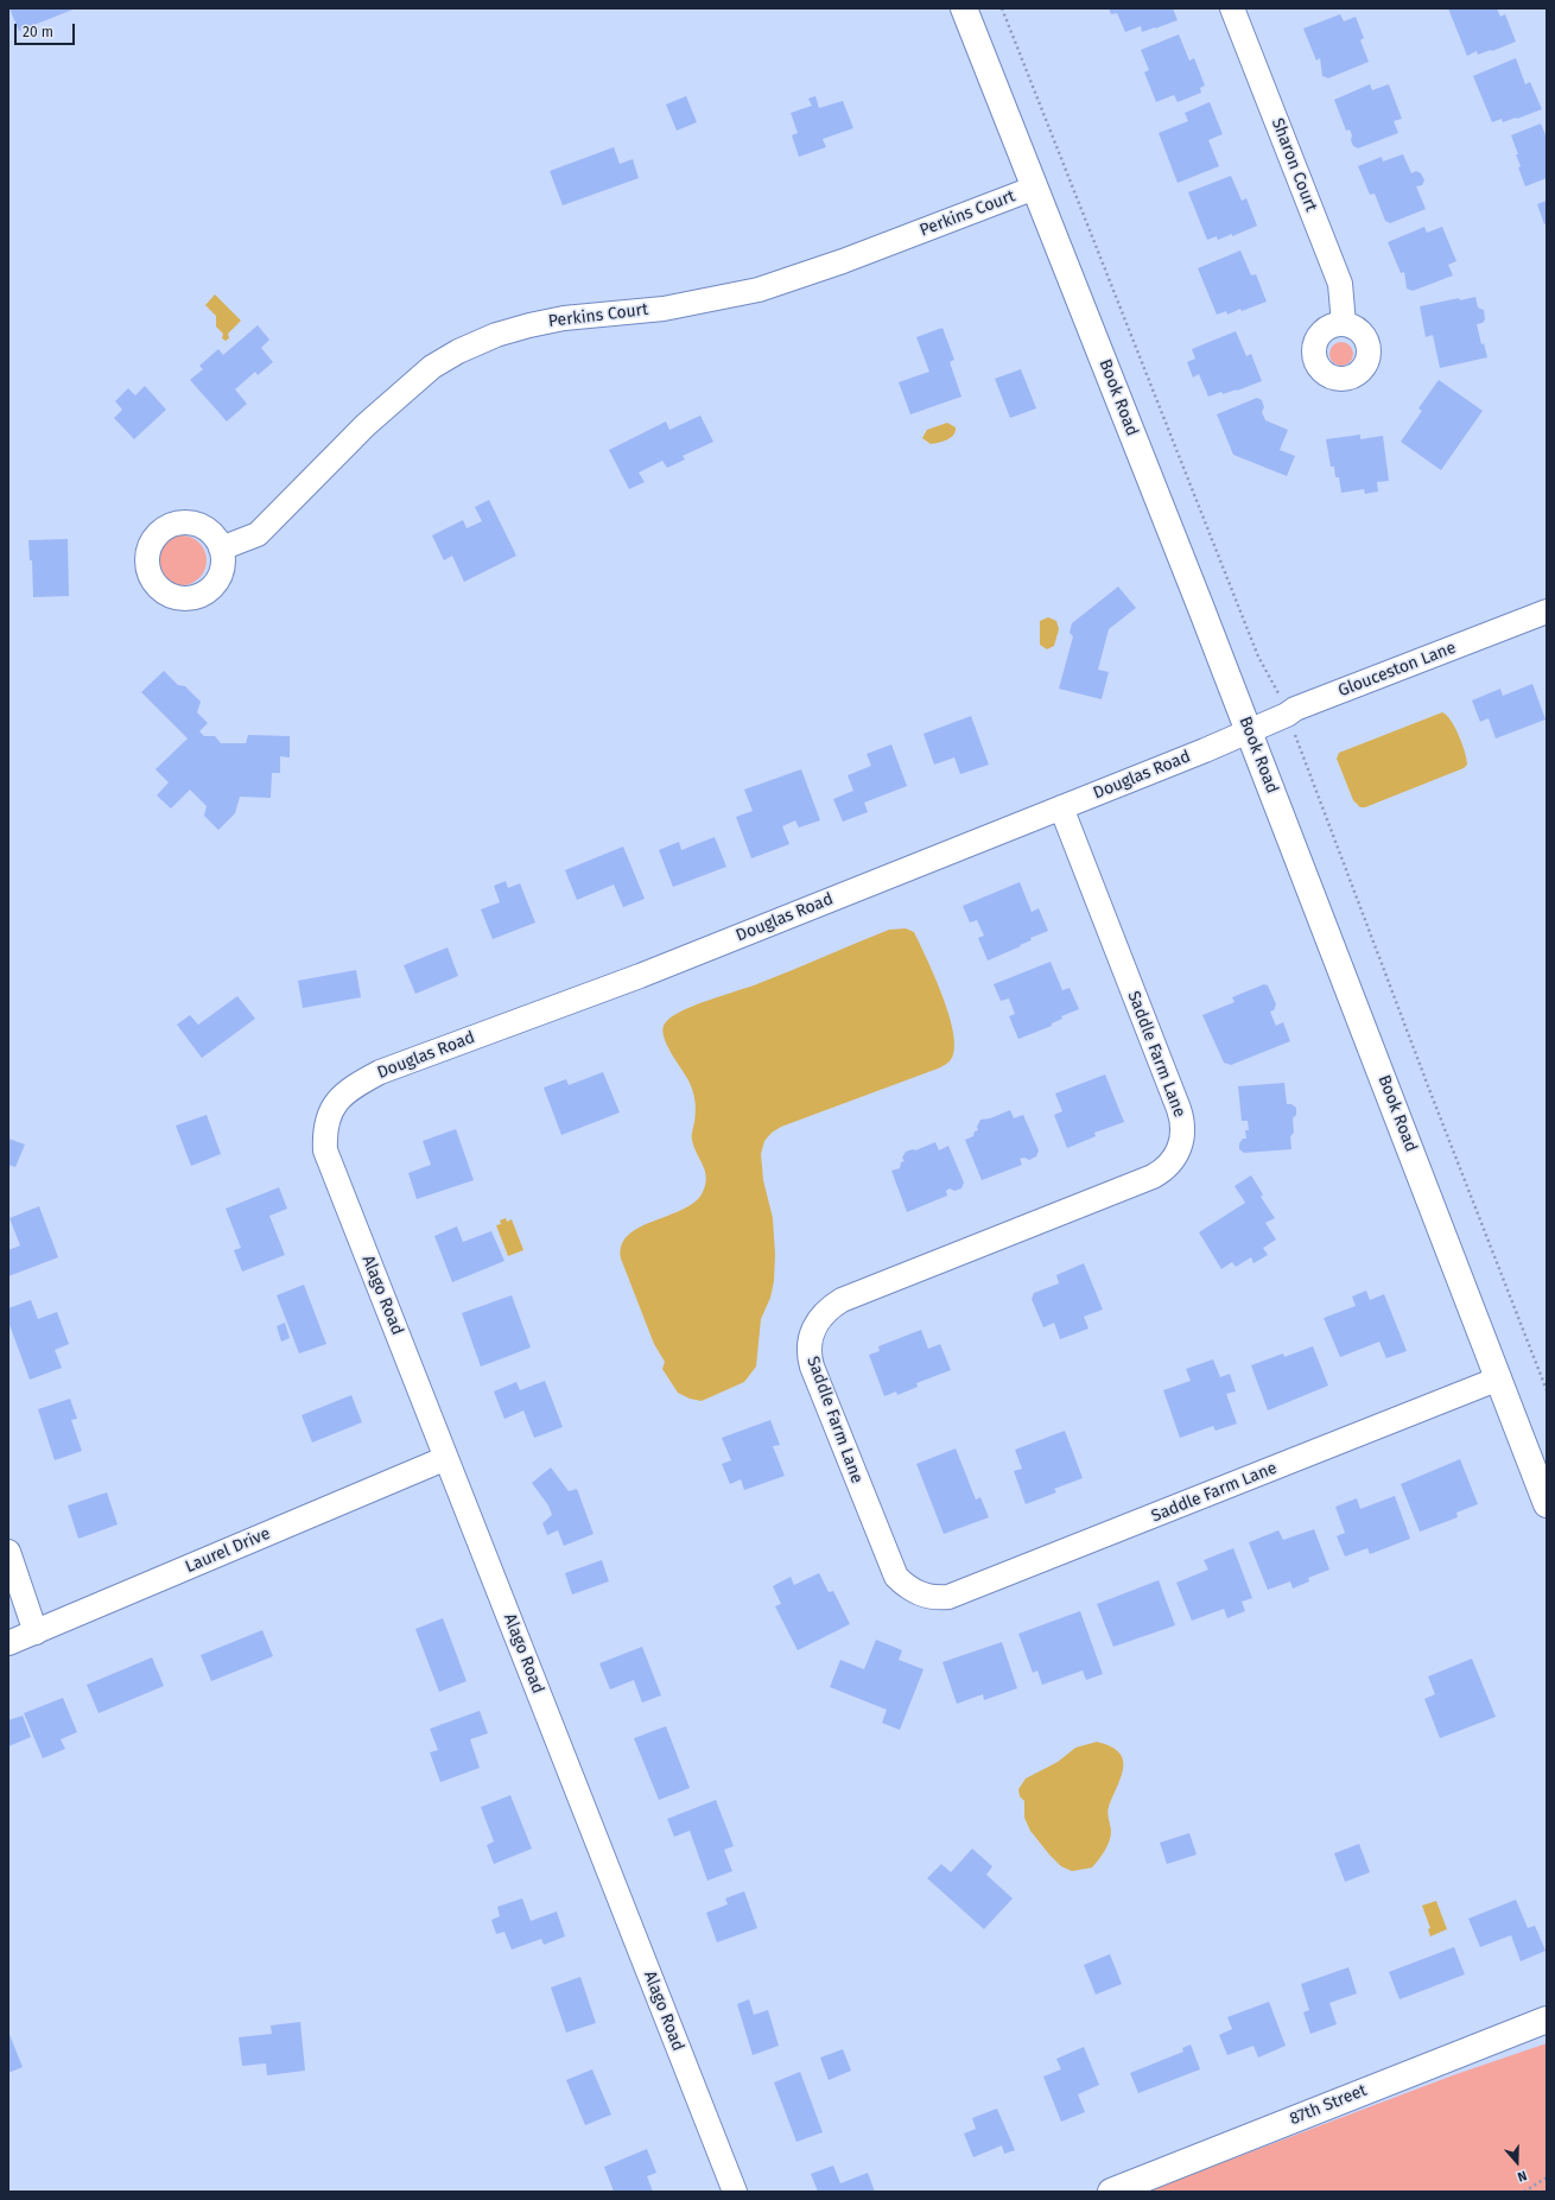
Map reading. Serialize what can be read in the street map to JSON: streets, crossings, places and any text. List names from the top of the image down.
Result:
{
  "streets": {
    "street": [
      "Sharon Court",
      "Perkins Court",
      "Book Road",
      "Glouceston Lane",
      "Douglas Road",
      "Saddle Farm Lane",
      "Alago Road",
      "Laurel Drive",
      "87th Street"
    ]
  },
  "crossings": [
    ["Perkins Court", "Book Road"],
    ["Book Road", "Glouceston Lane"],
    ["Book Road", "Douglas Road"],
    ["Book Road", "Saddle Farm Lane"],
    ["Glouceston Lane", "Douglas Road"],
    ["Douglas Road", "Saddle Farm Lane"],
    ["Douglas Road", "Alago Road"],
    ["Alago Road", "Laurel Drive"]
  ],
  "scale_bar": "20 m",
  "north": "bottom"
}
